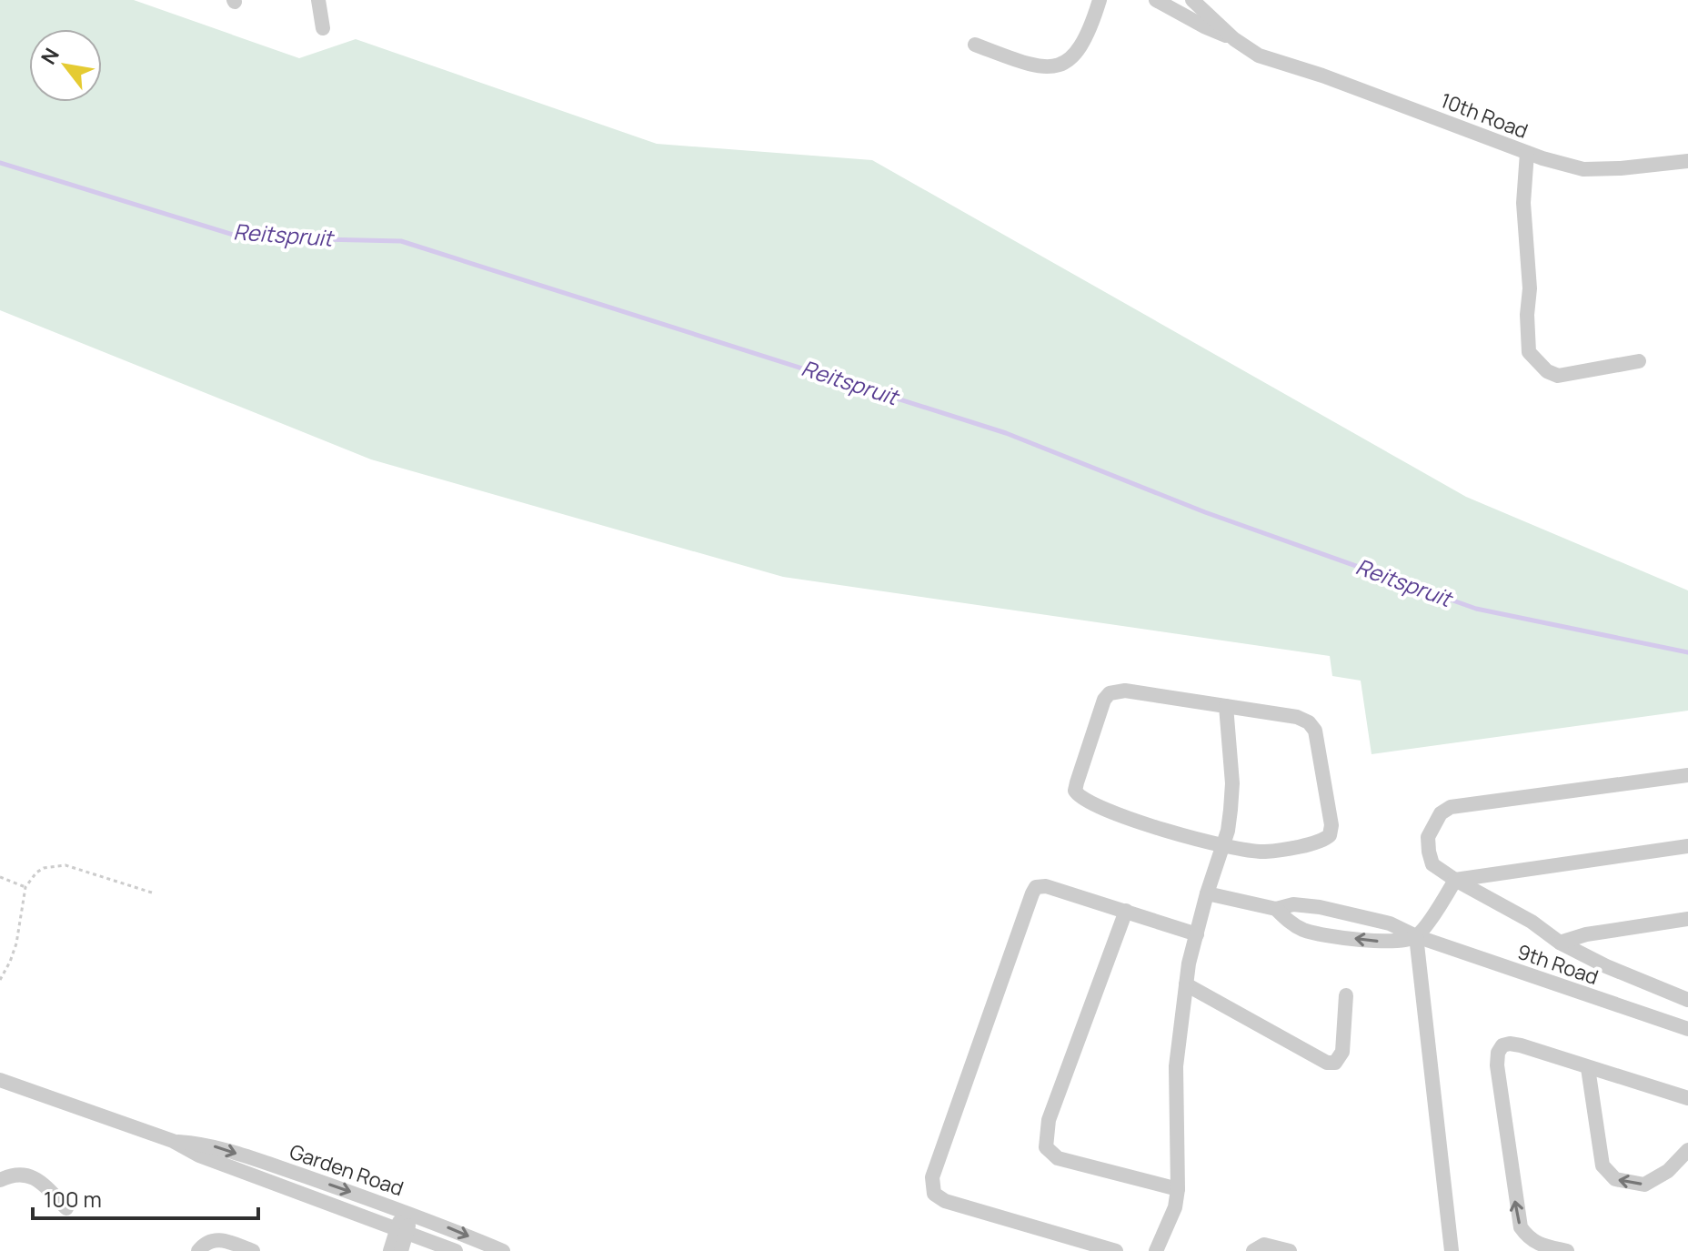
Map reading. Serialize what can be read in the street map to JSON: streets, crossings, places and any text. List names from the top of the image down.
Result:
{
  "streets": {
    "street": ["10th Road", "9th Road", "Garden Road"]
  },
  "water": ["Reitspruit"],
  "scale_bar": "100 m",
  "north": "top left"
}
